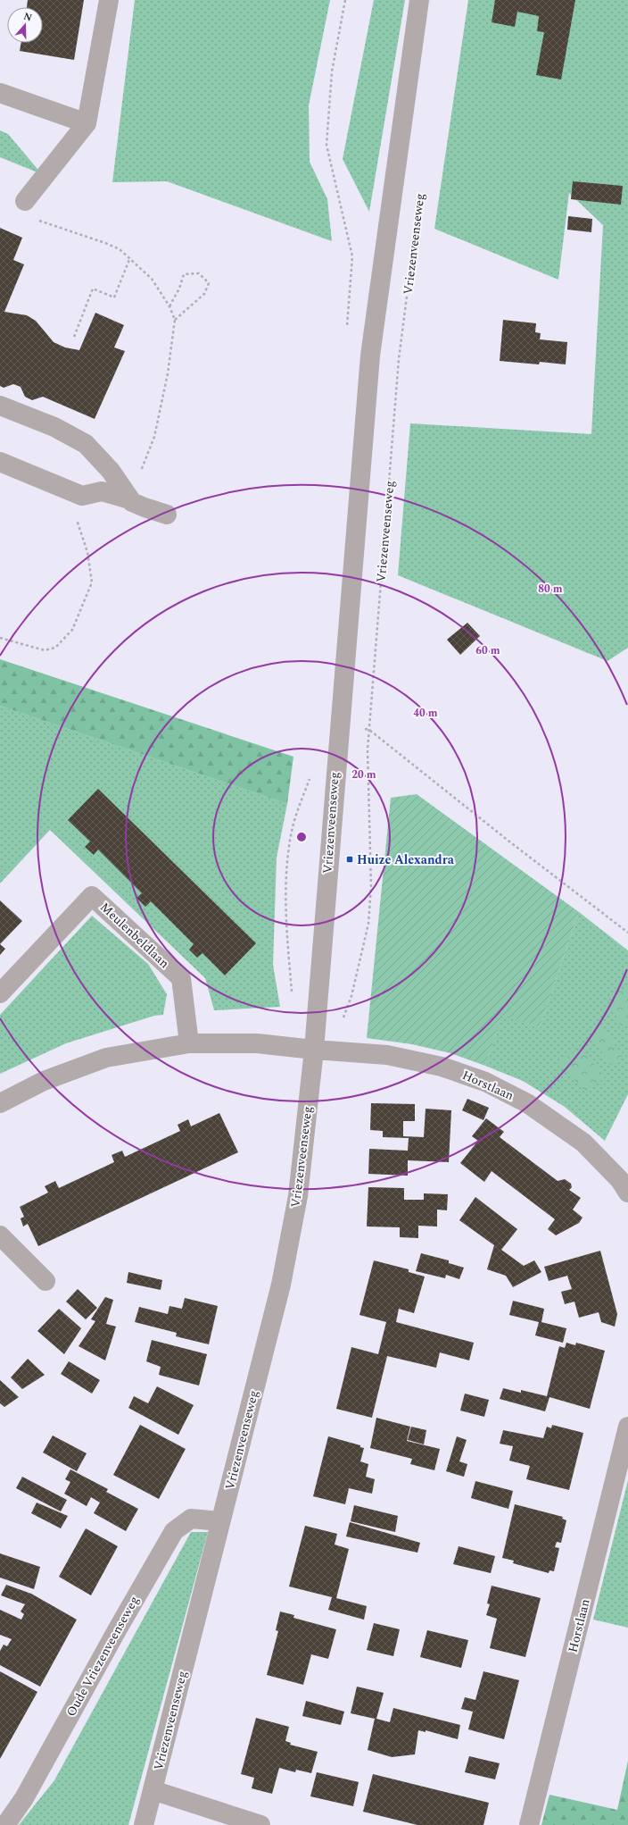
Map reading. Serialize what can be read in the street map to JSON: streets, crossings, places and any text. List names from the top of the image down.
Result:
{
  "streets": {
    "street": [
      "Vriezenveenseweg",
      "Meulenbeldlaan",
      "Horstlaan",
      "Oude Vriezenveenseweg"
    ]
  },
  "crossings": [
    ["Vriezenveenseweg", "Horstlaan"],
    ["Vriezenveenseweg", "Oude Vriezenveenseweg"]
  ],
  "places": {
    "transit": ["Huize Alexandra"]
  },
  "north": "top",
  "rings": [
    "80 m",
    "60 m",
    "40 m",
    "20 m"
  ]
}
